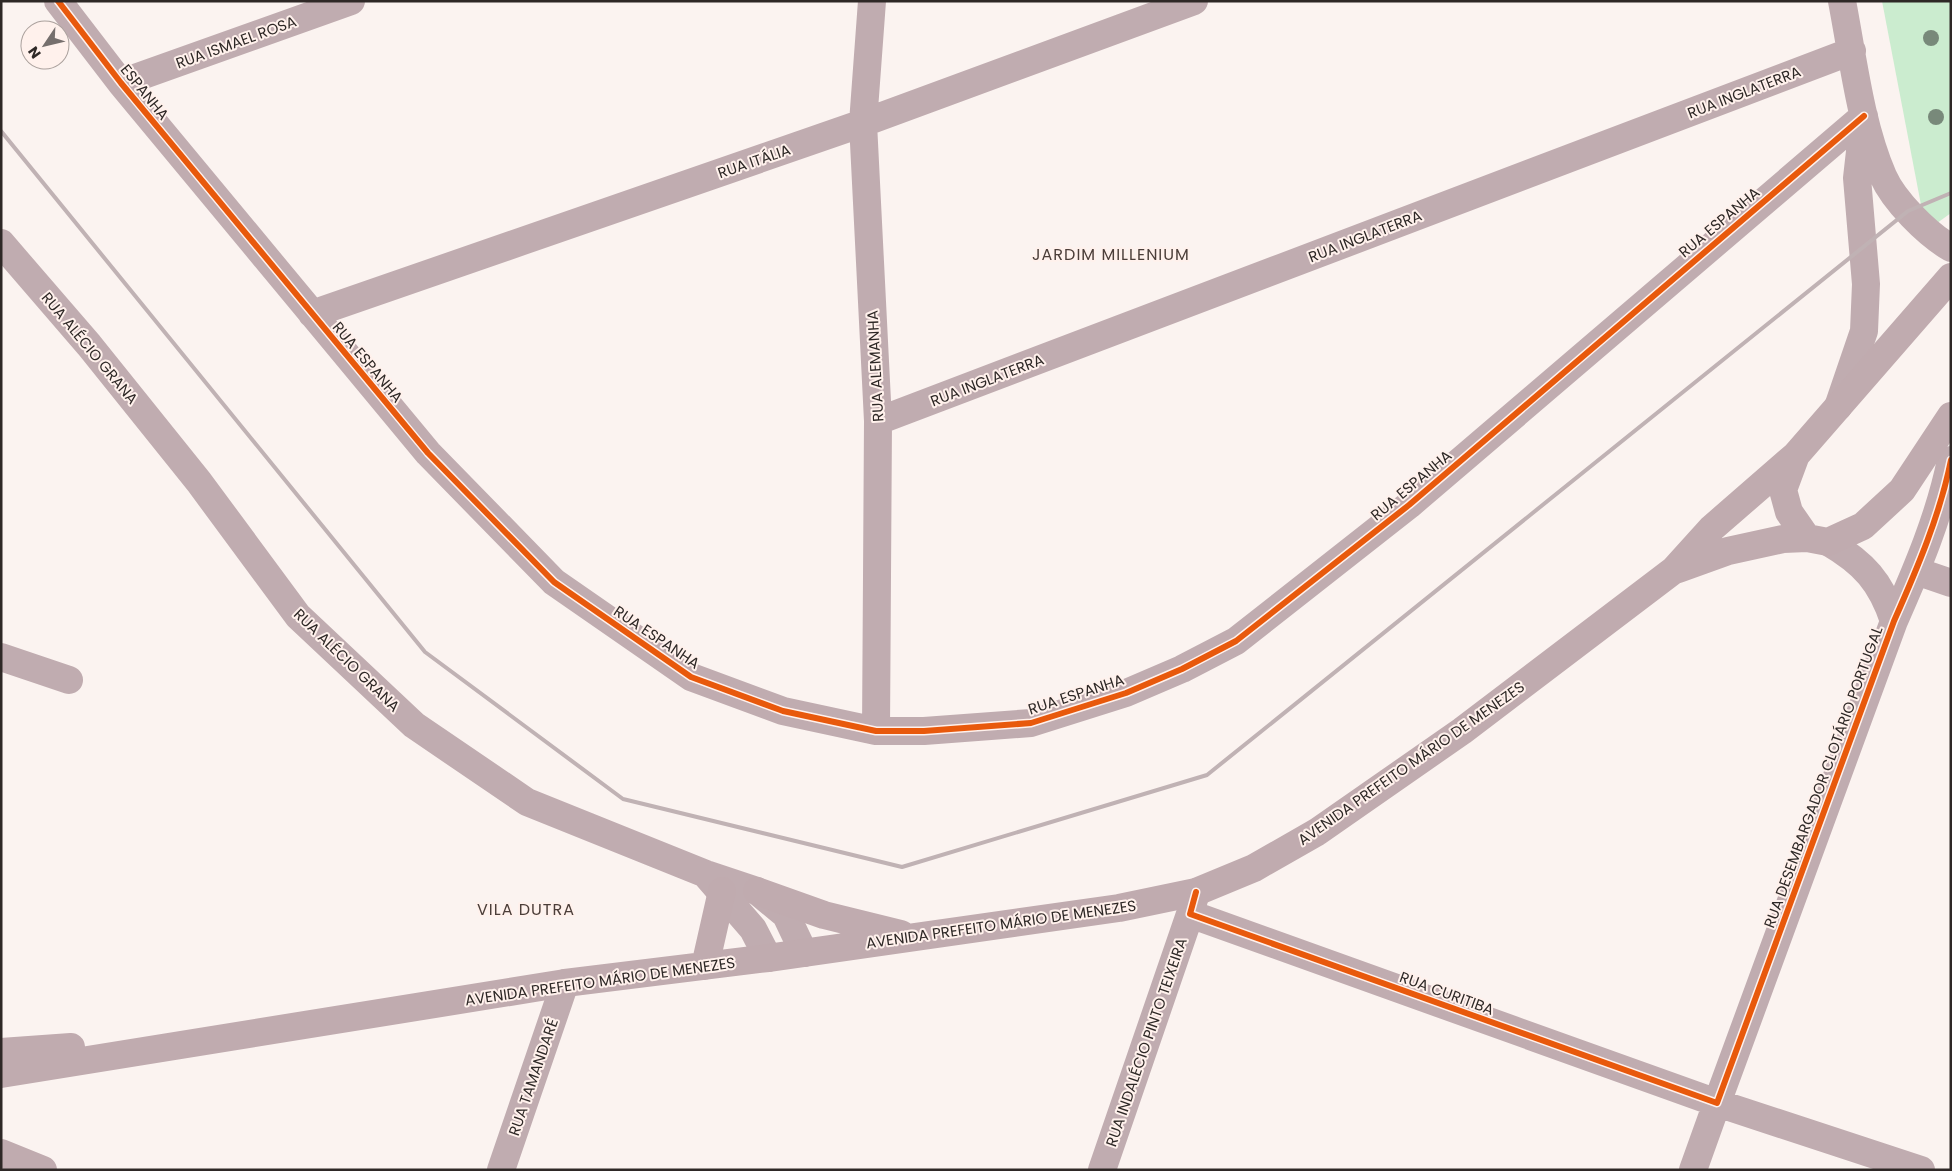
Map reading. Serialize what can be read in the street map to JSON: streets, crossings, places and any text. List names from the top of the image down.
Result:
{
  "streets": {
    "main road": ["AVENIDA PREFEITO MÁRIO DE MENEZES"],
    "street": [
      "RUA ISMAEL ROSA",
      "ESPANHA",
      "RUA INGLATERRA",
      "RUA ITÁLIA",
      "RUA ESPANHA",
      "RUA ALÉCIO GRANA",
      "RUA ALEMANHA",
      "RUA DESEMBARGADOR CLOTÁRIO PORTUGAL",
      "RUA CURITIBA",
      "RUA INDALÉCIO PINTO TEIXEIRA",
      "RUA TAMANDARÉ"
    ]
  },
  "crossings": [
    ["RUA ISMAEL ROSA", "ESPANHA"],
    ["ESPANHA", "RUA ESPANHA"],
    ["RUA INGLATERRA", "RUA ALEMANHA"],
    ["RUA ITÁLIA", "RUA ESPANHA"],
    ["RUA ITÁLIA", "RUA ALEMANHA"],
    ["RUA ESPANHA", "RUA ALEMANHA"],
    ["RUA ALÉCIO GRANA", "AVENIDA PREFEITO MÁRIO DE MENEZES"],
    ["AVENIDA PREFEITO MÁRIO DE MENEZES", "RUA DESEMBARGADOR CLOTÁRIO PORTUGAL"],
    ["AVENIDA PREFEITO MÁRIO DE MENEZES", "RUA CURITIBA"],
    ["AVENIDA PREFEITO MÁRIO DE MENEZES", "RUA INDALÉCIO PINTO TEIXEIRA"],
    ["AVENIDA PREFEITO MÁRIO DE MENEZES", "RUA TAMANDARÉ"],
    ["RUA DESEMBARGADOR CLOTÁRIO PORTUGAL", "RUA CURITIBA"],
    ["RUA CURITIBA", "RUA INDALÉCIO PINTO TEIXEIRA"]
  ],
  "districts": ["JARDIM MILLENIUM", "VILA DUTRA"],
  "north": "bottom left"
}
